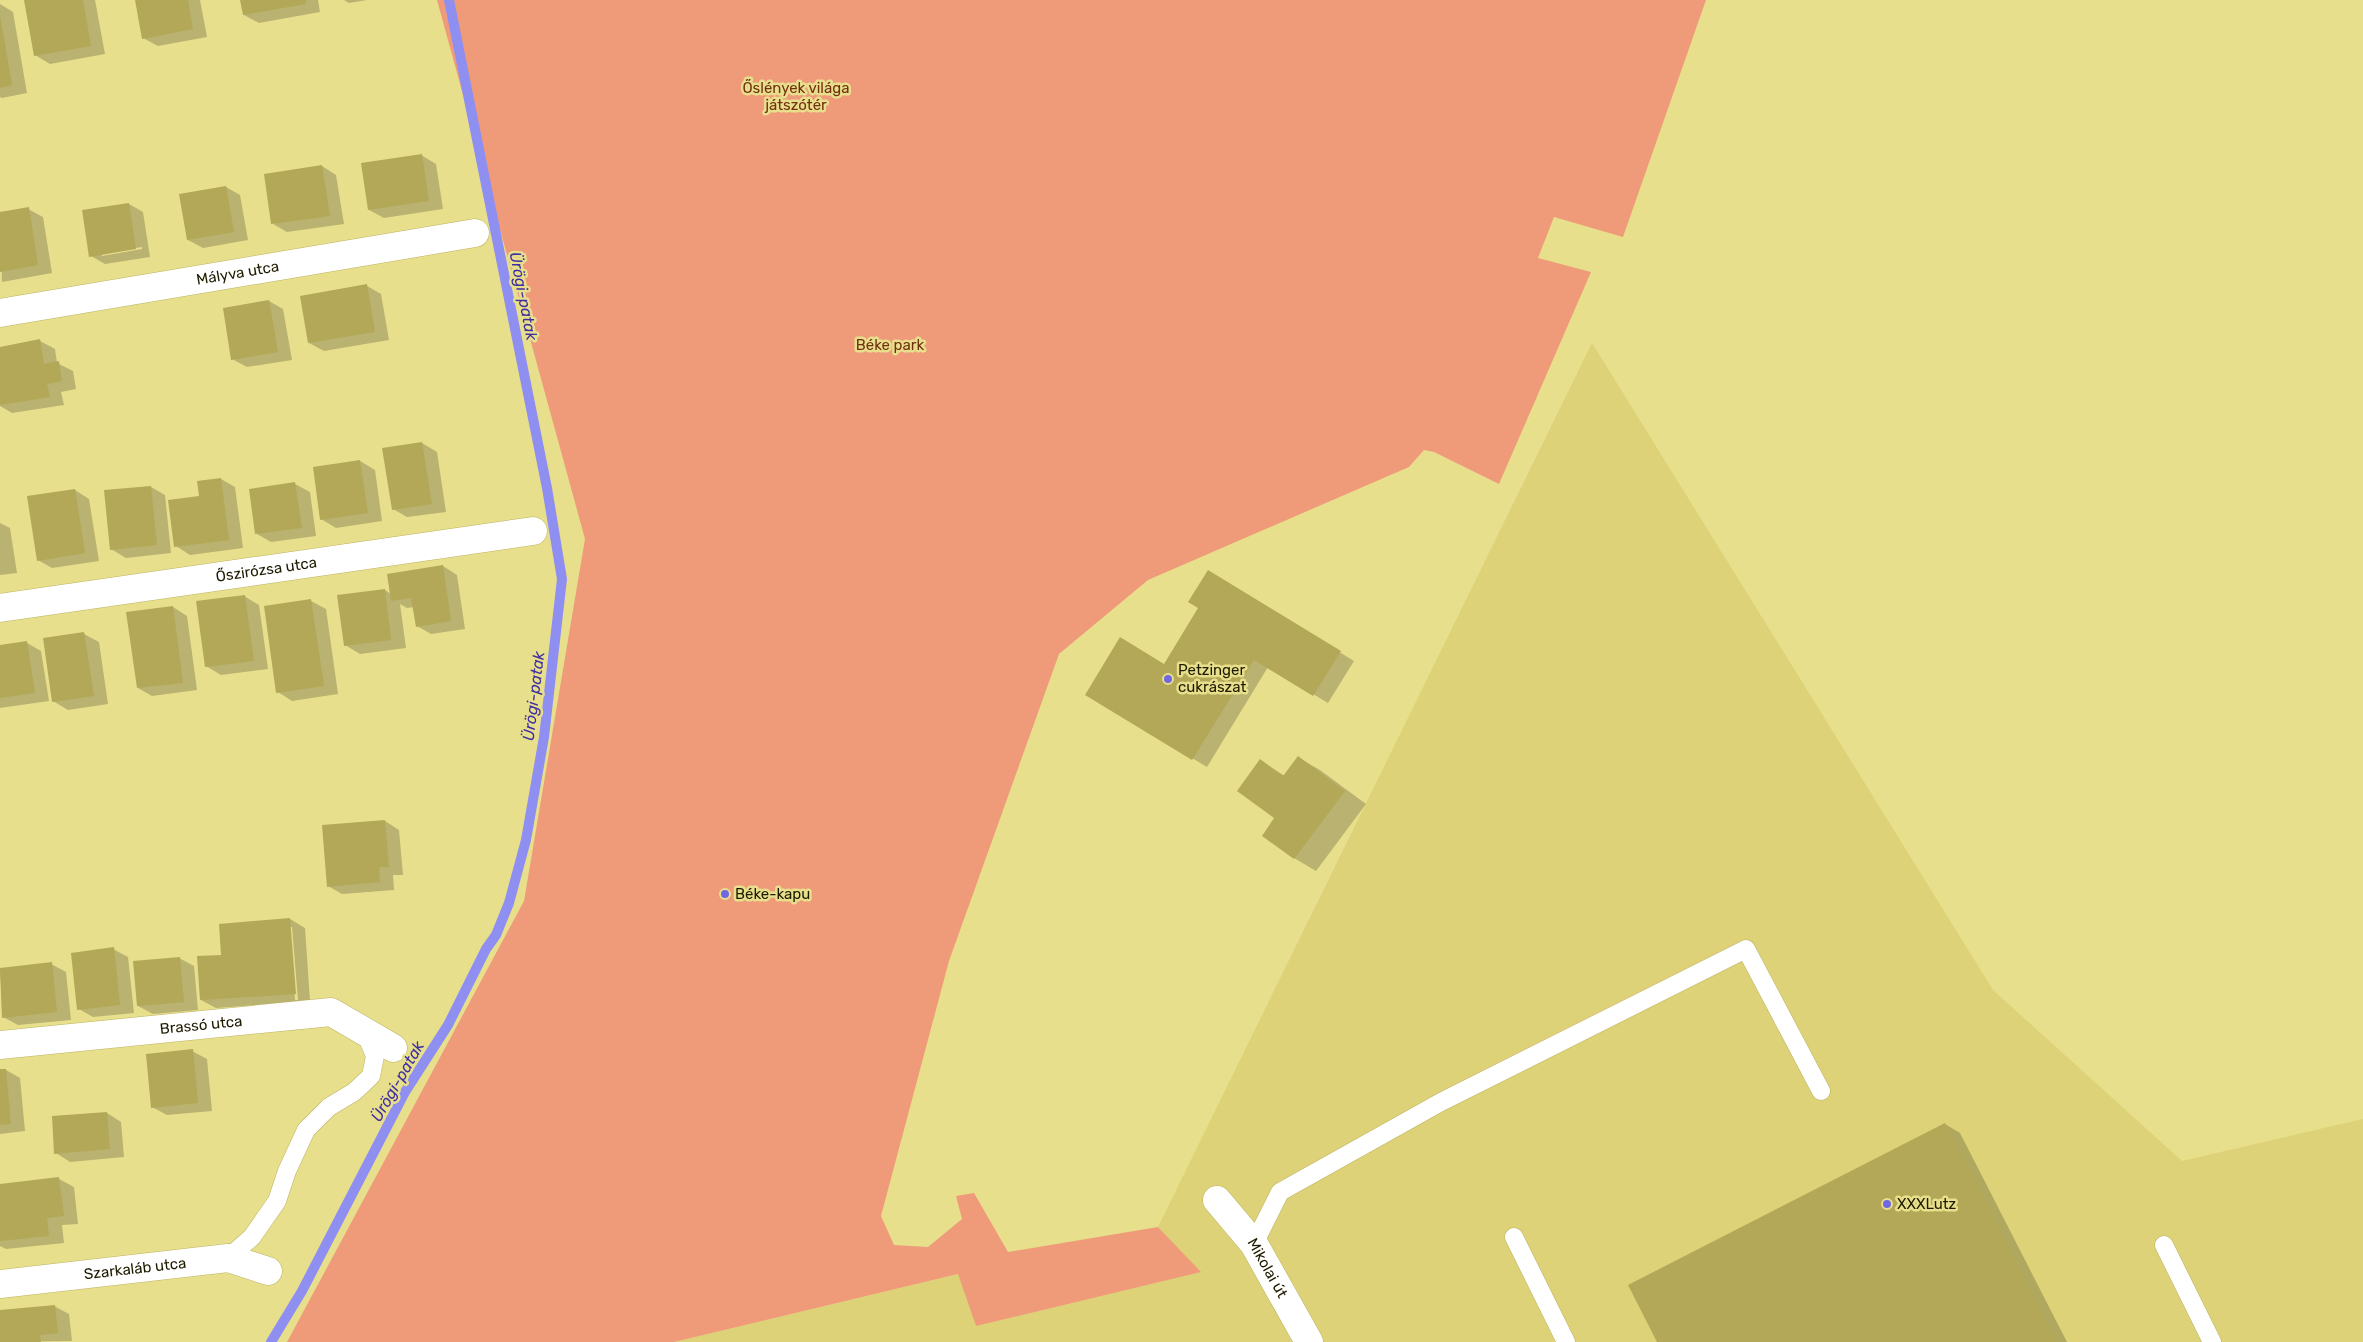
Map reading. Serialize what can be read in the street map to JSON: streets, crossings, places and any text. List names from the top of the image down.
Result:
{
  "streets": {
    "street": [
      "Mályva utca",
      "Őszirózsa utca",
      "Brassó utca",
      "Szarkaláb utca",
      "Mikolai út"
    ]
  },
  "water": ["Ürögi-patak"],
  "parks": ["Őslények világa játszótér", "Béke park"],
  "places": ["Petzinger cukrászat", "Béke-kapu", "XXXLutz"]
}
